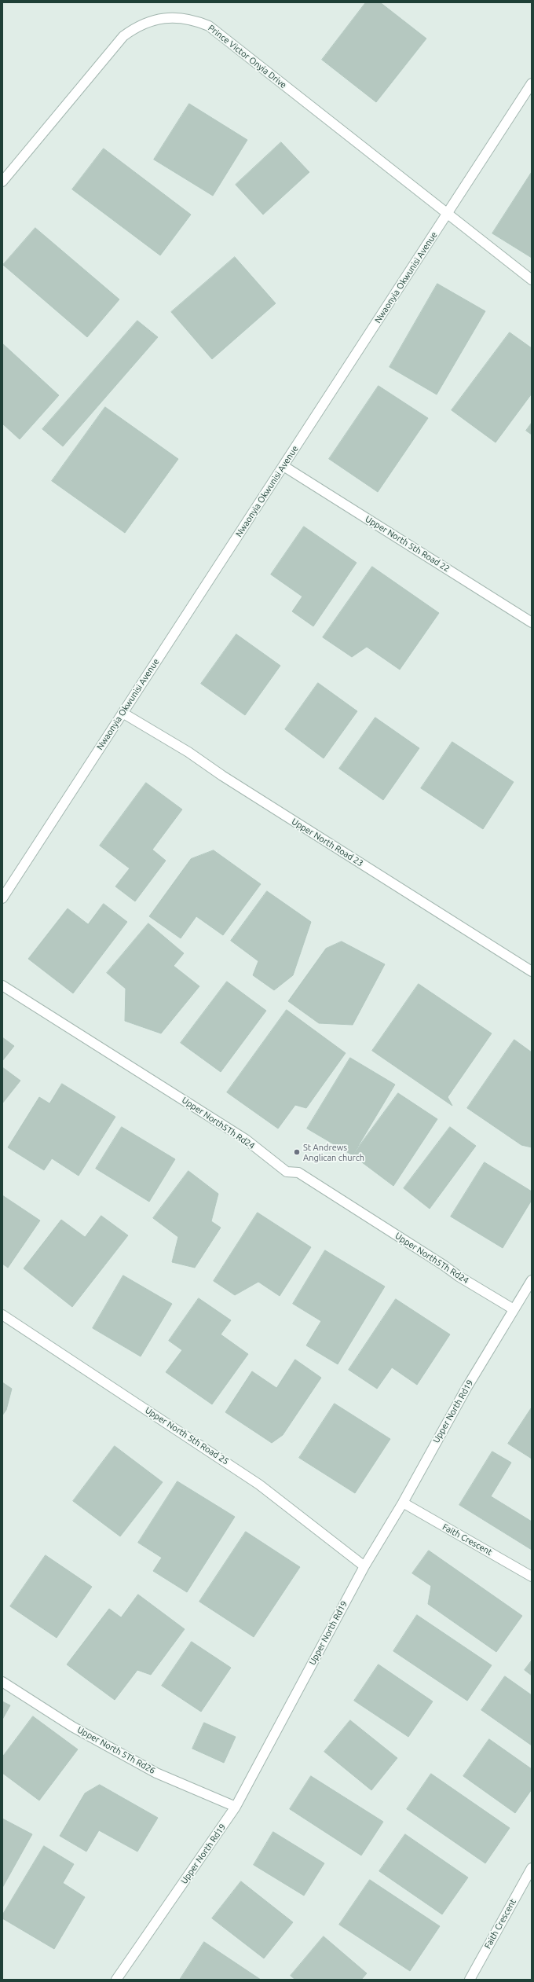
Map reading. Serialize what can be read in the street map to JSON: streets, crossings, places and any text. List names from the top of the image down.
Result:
{
  "streets": {
    "street": [
      "Prince Victor Onyia Drive",
      "Nwaonyia Okwunisi Avenue",
      "Upper North 5th Road 22",
      "Upper North Road 23",
      "Upper North5Th Rd24",
      "Upper North Rd19",
      "Upper North 5th Road 25",
      "Faith Crescent",
      "Upper North 5Th Rd26"
    ]
  },
  "crossings": [
    ["Prince Victor Onyia Drive", "Nwaonyia Okwunisi Avenue"],
    ["Nwaonyia Okwunisi Avenue", "Upper North 5th Road 22"],
    ["Nwaonyia Okwunisi Avenue", "Upper North Road 23"],
    ["Upper North5Th Rd24", "Upper North Rd19"],
    ["Upper North Rd19", "Upper North 5th Road 25"],
    ["Upper North Rd19", "Faith Crescent"],
    ["Upper North Rd19", "Upper North 5Th Rd26"]
  ],
  "places": ["St Andrews Anglican church"]
}
